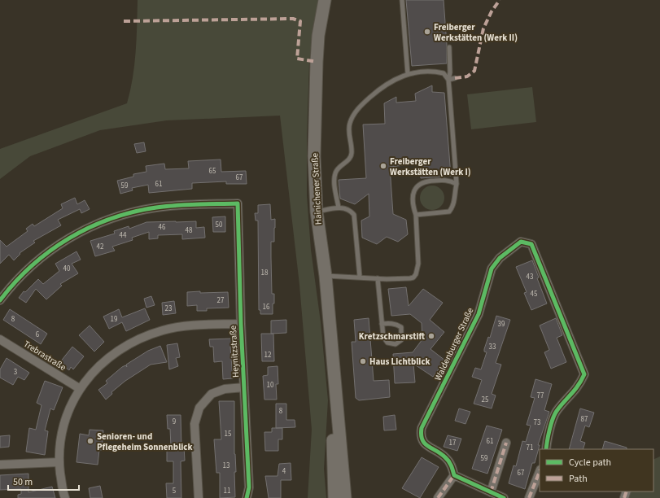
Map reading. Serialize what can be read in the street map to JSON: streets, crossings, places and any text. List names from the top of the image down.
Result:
{
  "streets": {
    "main road": ["Hainichener Straße"],
    "street": ["Waldenburger Straße", "Heynitzstraße", "Trebrastraße"]
  },
  "places": [
    "Freiberger Werkstätten (Werk II)",
    "Freiberger Werkstätten (Werk I)",
    "Kretzschmarstift",
    "Haus Lichtblick",
    "Senioren- und Pflegeheim Sonnenblick"
  ],
  "house_numbers": [
    "65",
    "67",
    "61",
    "59",
    "50",
    "46",
    "48",
    "44",
    "42",
    "40",
    "18",
    "43",
    "45",
    "27",
    "16",
    "23",
    "8",
    "19",
    "39",
    "6",
    "33",
    "12",
    "3",
    "10",
    "77",
    "25",
    "8",
    "87",
    "9",
    "73",
    "15",
    "61",
    "17",
    "71",
    "59",
    "13",
    "4",
    "67",
    "5",
    "11"
  ],
  "legend": ["Cycle path", "Path"],
  "scale_bar": "50 m"
}
